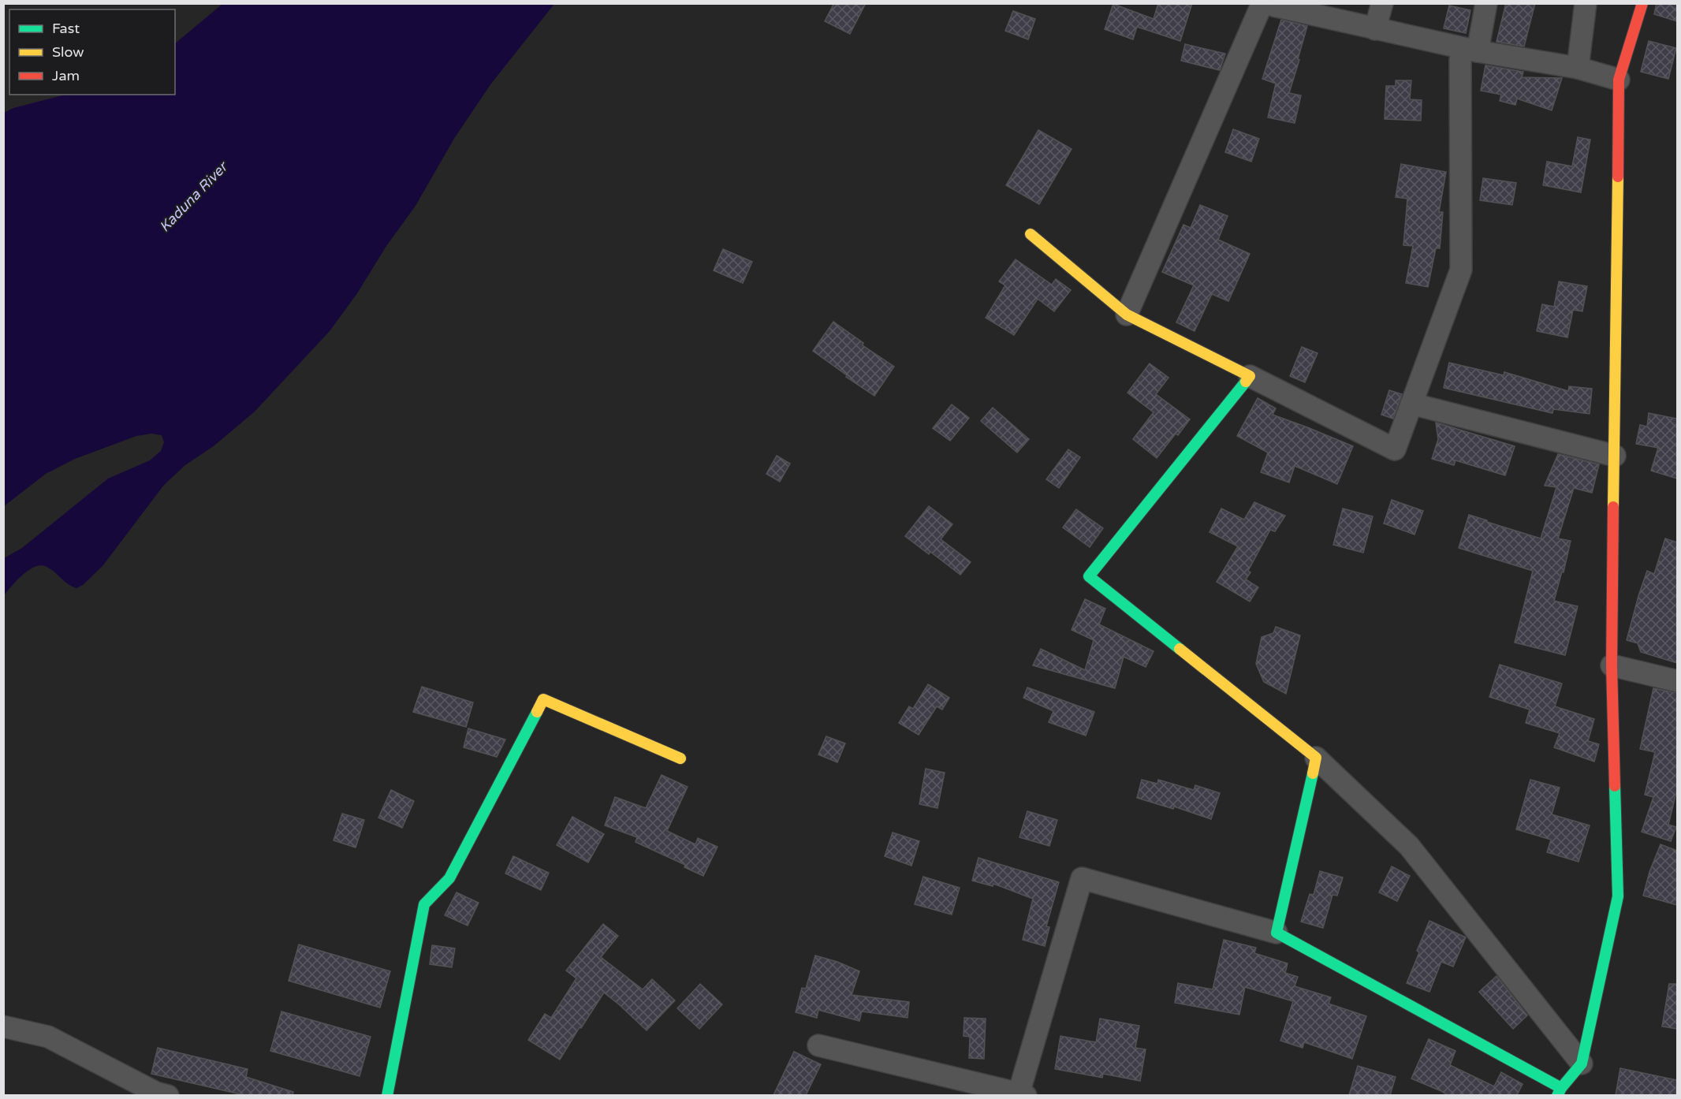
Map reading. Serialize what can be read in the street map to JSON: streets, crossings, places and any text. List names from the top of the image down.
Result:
{
  "water": ["Kaduna River"],
  "legend": ["Fast", "Slow", "Jam"]
}
